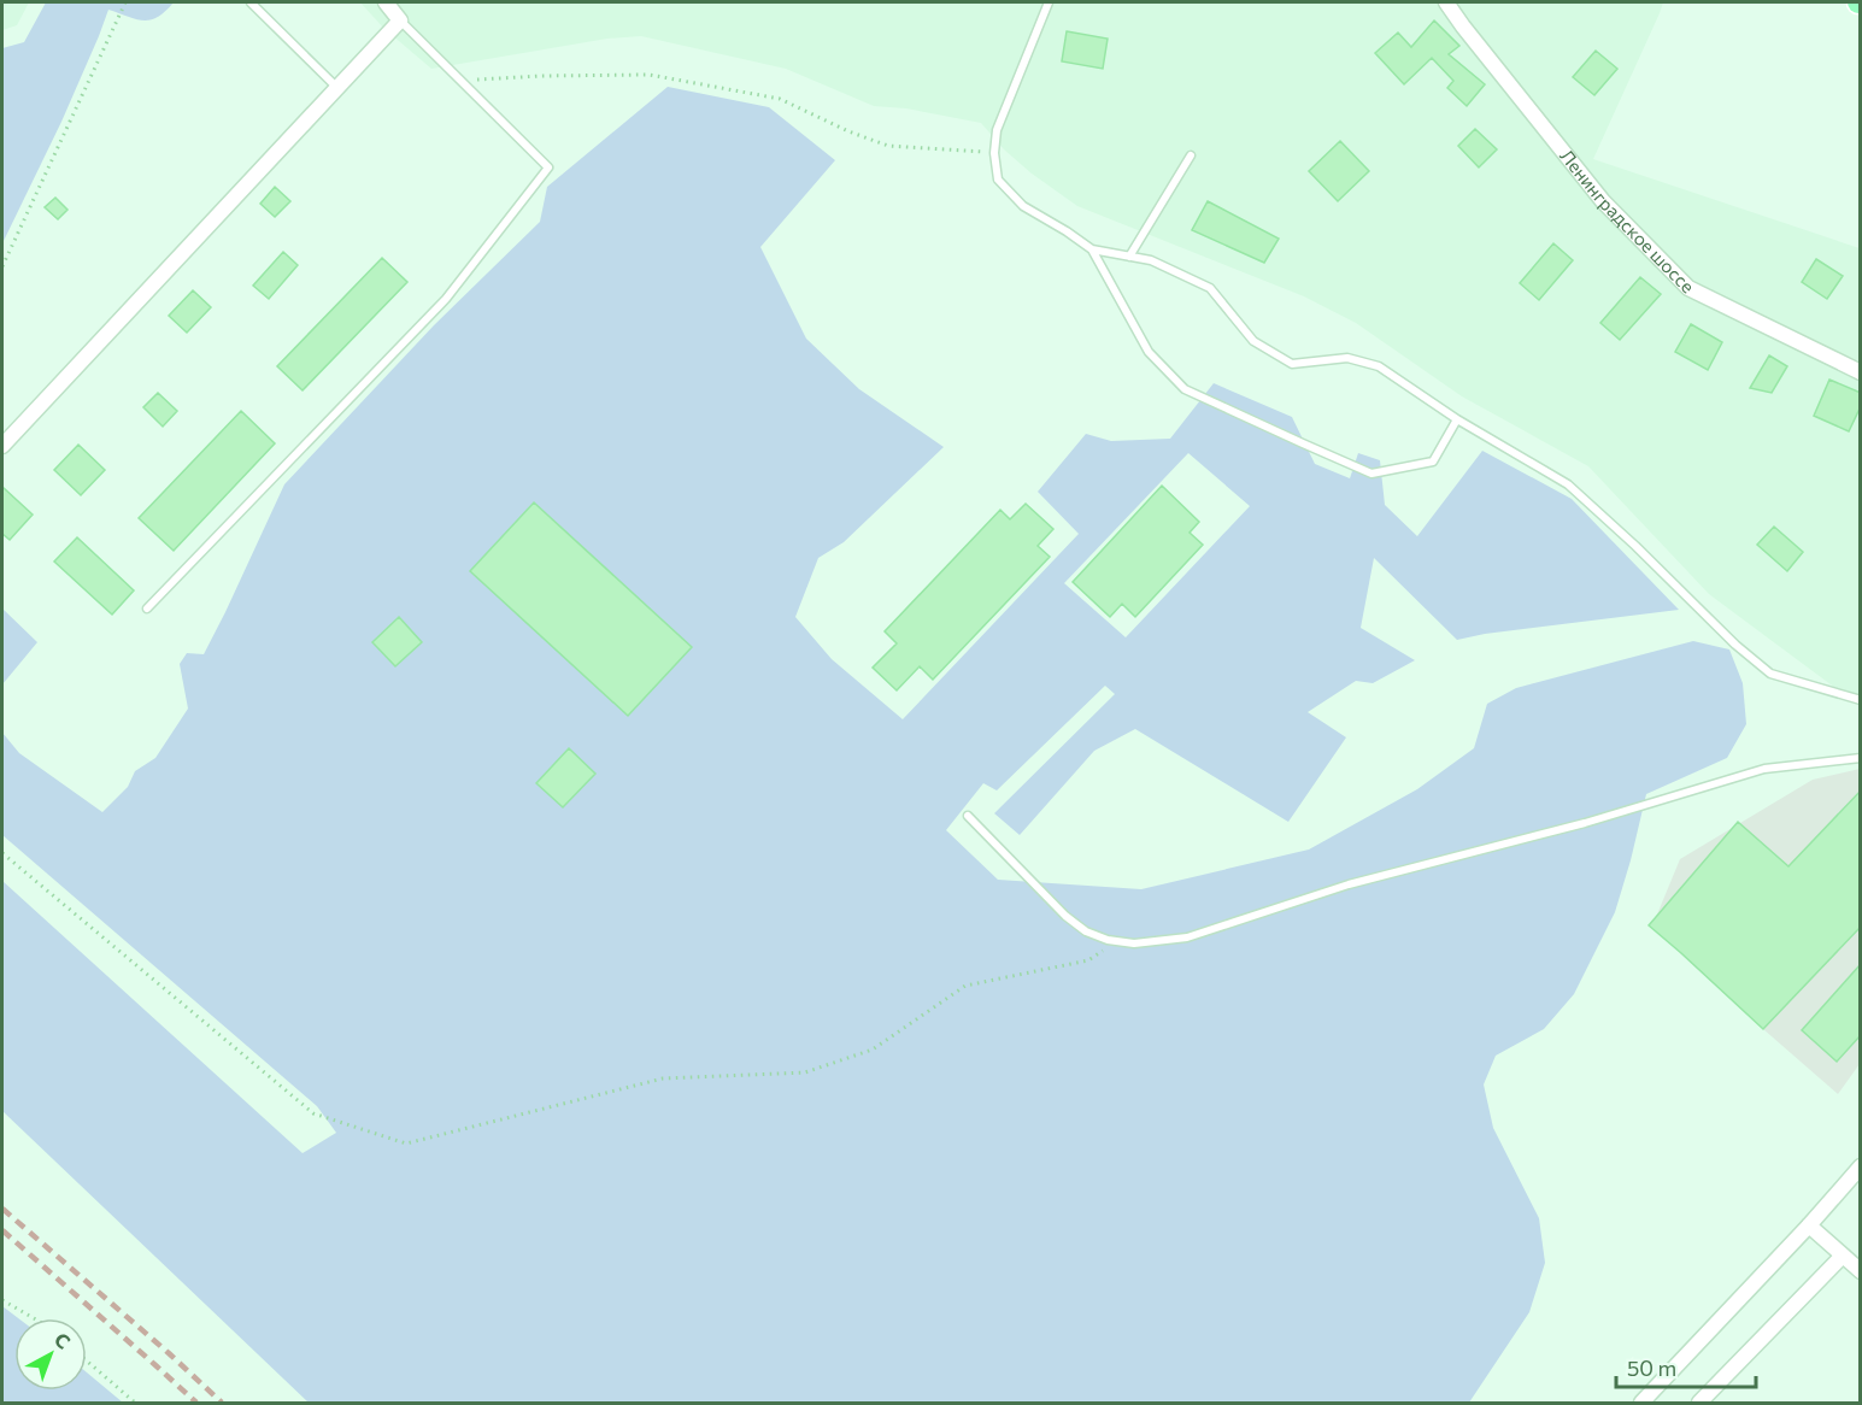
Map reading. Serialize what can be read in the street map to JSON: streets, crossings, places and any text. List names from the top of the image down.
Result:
{
  "streets": {
    "street": ["Ленинградское шоссе"]
  },
  "scale_bar": "50 m",
  "north": "top right"
}
